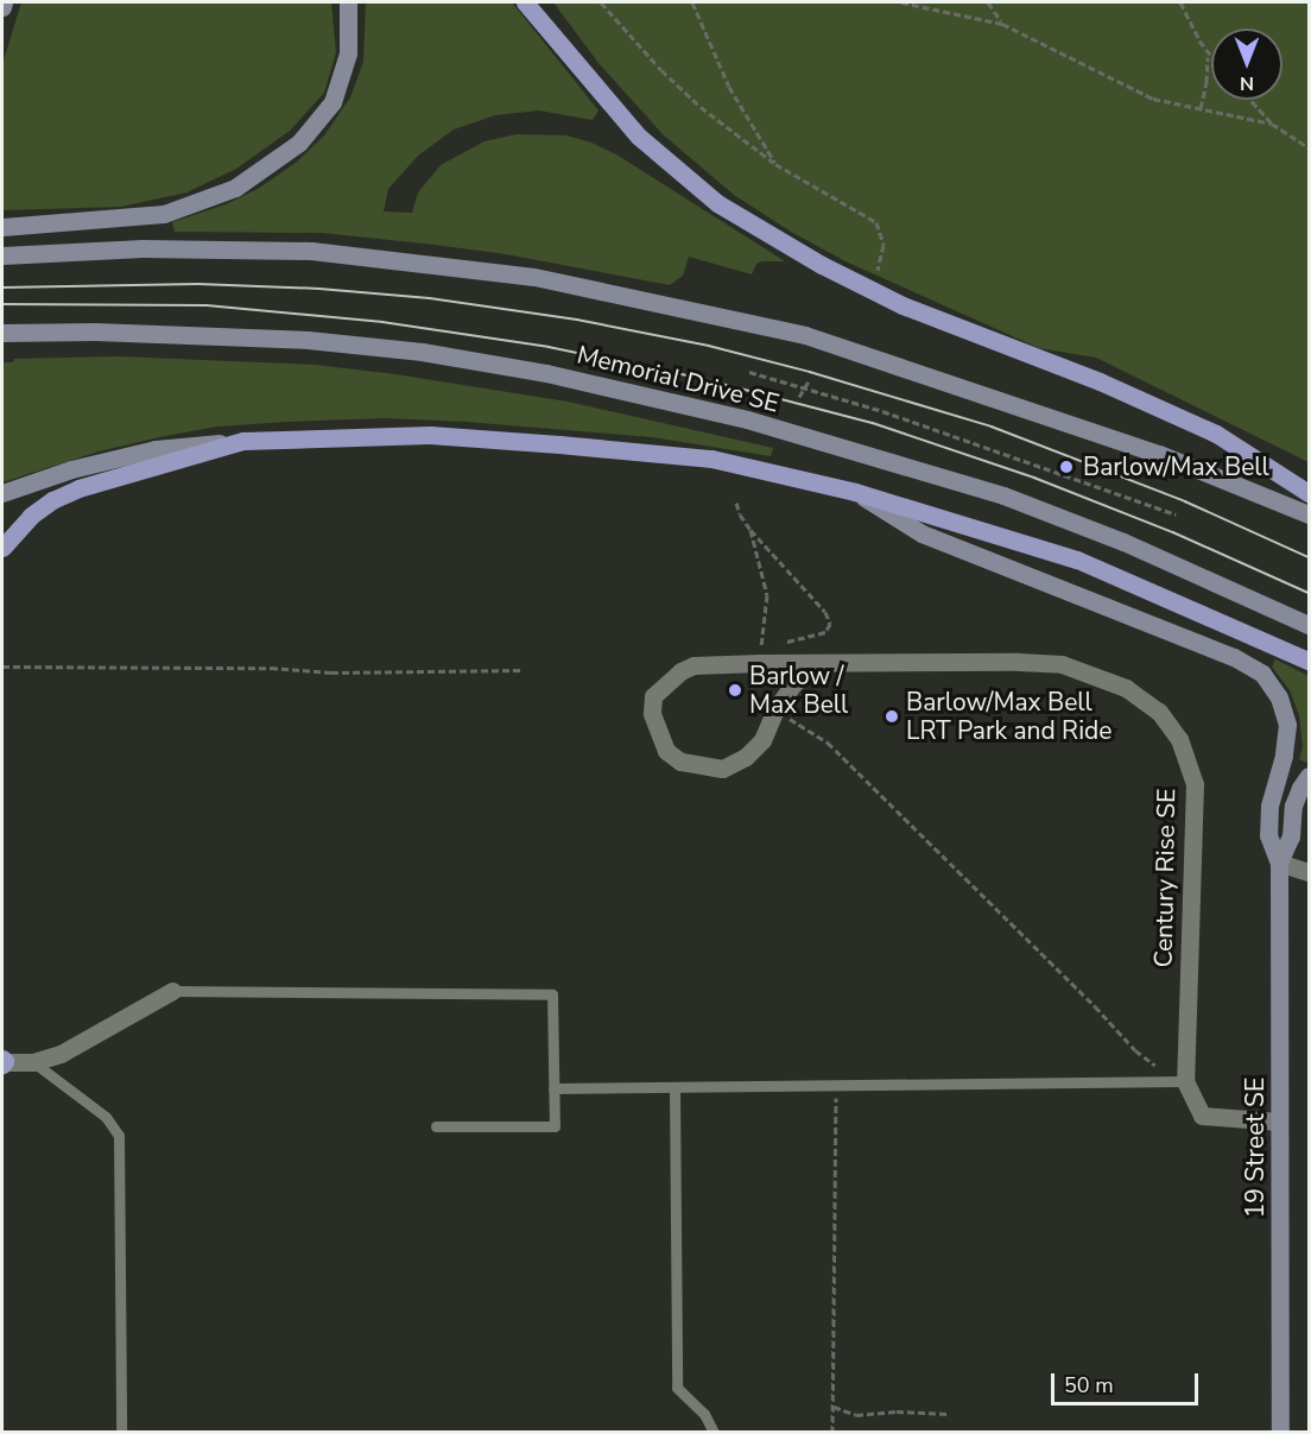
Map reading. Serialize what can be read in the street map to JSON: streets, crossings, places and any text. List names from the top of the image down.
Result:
{
  "streets": {
    "main road": ["Memorial Drive SE", "19 Street SE"],
    "street": ["Century Rise SE"]
  },
  "crossings": [
    ["Century Rise SE", "19 Street SE"]
  ],
  "places": ["Barlow/Max Bell", "Barlow / Max Bell", "Barlow/Max Bell LRT Park and Ride"],
  "scale_bar": "50 m",
  "north": "bottom"
}
